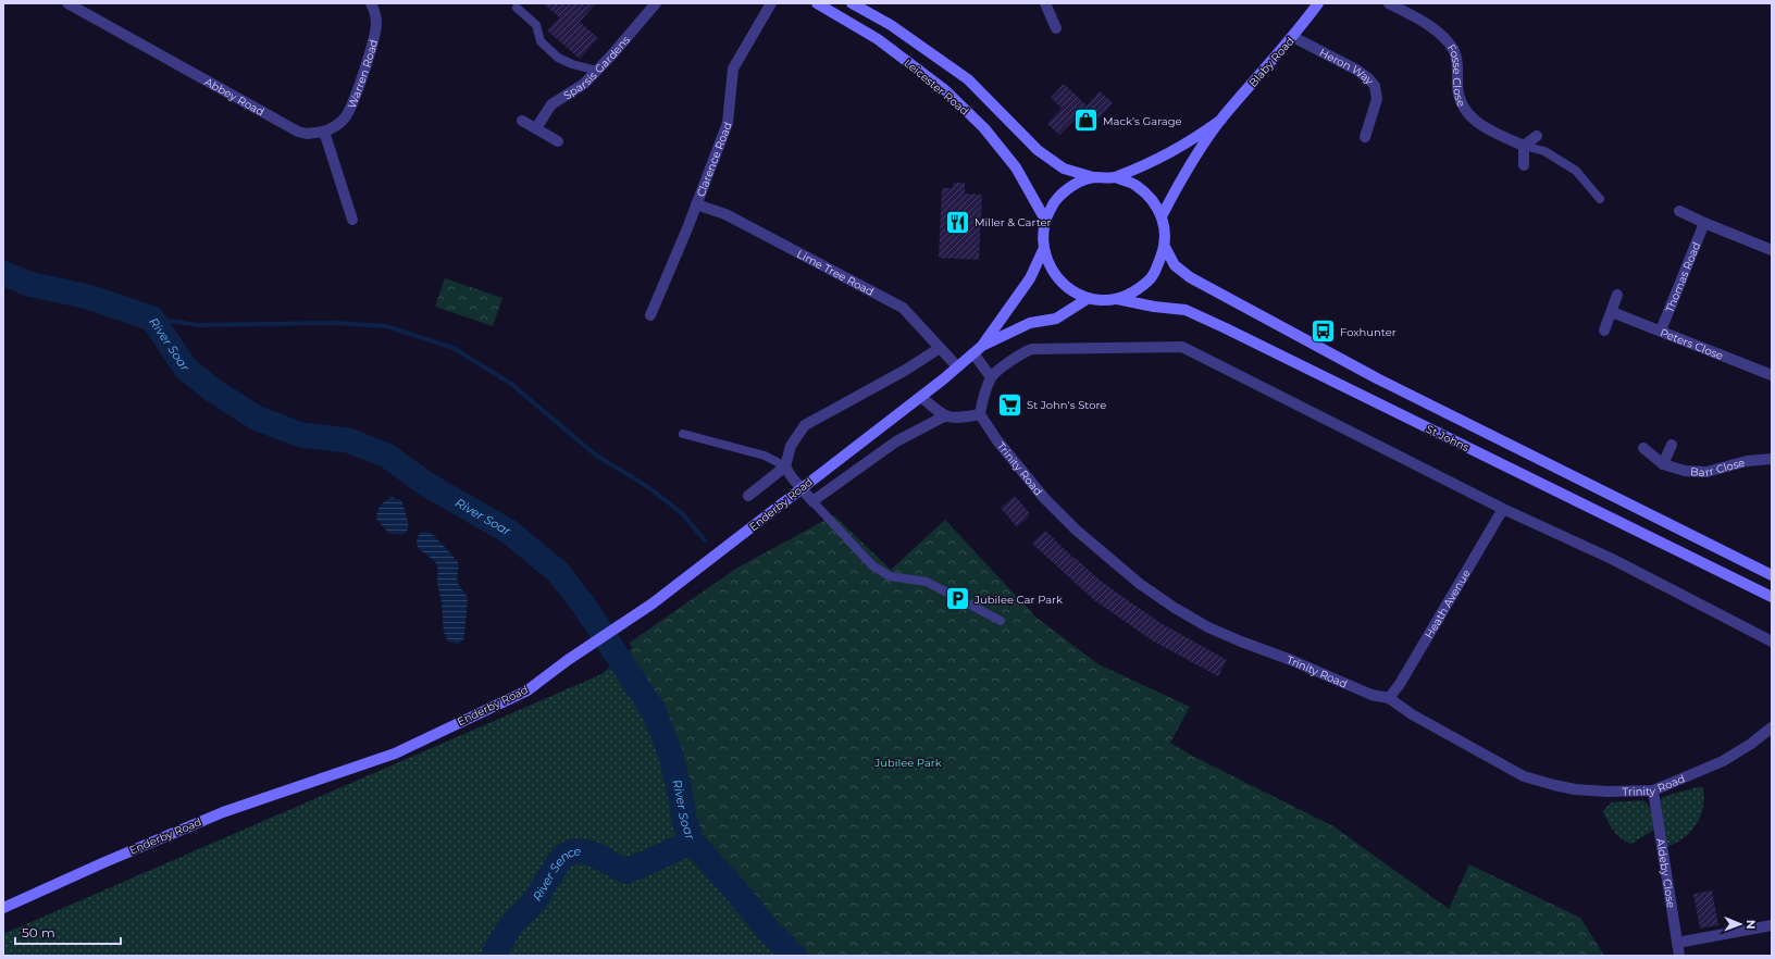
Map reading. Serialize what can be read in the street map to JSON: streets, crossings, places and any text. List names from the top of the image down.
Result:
{
  "streets": {
    "main road": [
      "Blaby Road",
      "Leicester Road",
      "St Johns",
      "Enderby Road"
    ],
    "street": [
      "Sparsis Gardens",
      "Heron Way",
      "Warren Road",
      "Fosse Close",
      "Abbey Road",
      "Clarence Road",
      "Lime Tree Road",
      "Thomas Road",
      "Peters Close",
      "Barr Close",
      "Trinity Road",
      "Heath Avenue",
      "Aldeby Close"
    ]
  },
  "crossings": [
    ["Blaby Road", "Heron Way"],
    ["Blaby Road", "Leicester Road"],
    ["Blaby Road", "St Johns"],
    ["Blaby Road", "Enderby Road"],
    ["Warren Road", "Abbey Road"],
    ["Leicester Road", "St Johns"],
    ["Leicester Road", "Enderby Road"],
    ["Clarence Road", "Lime Tree Road"],
    ["Lime Tree Road", "Enderby Road"],
    ["Thomas Road", "Peters Close"],
    ["St Johns", "Enderby Road"],
    ["Trinity Road", "Heath Avenue"],
    ["Trinity Road", "Aldeby Close"]
  ],
  "water": ["River Soar", "River Sence"],
  "parks": ["Jubilee Park"],
  "places": {
    "shop": ["Mack's Garage"],
    "restaurant": ["Miller & Carter"],
    "bus stop": ["Foxhunter"],
    "supermarket": ["St John's Store"],
    "parking": ["Jubilee Car Park"]
  },
  "scale_bar": "50 m",
  "north": "right"
}
